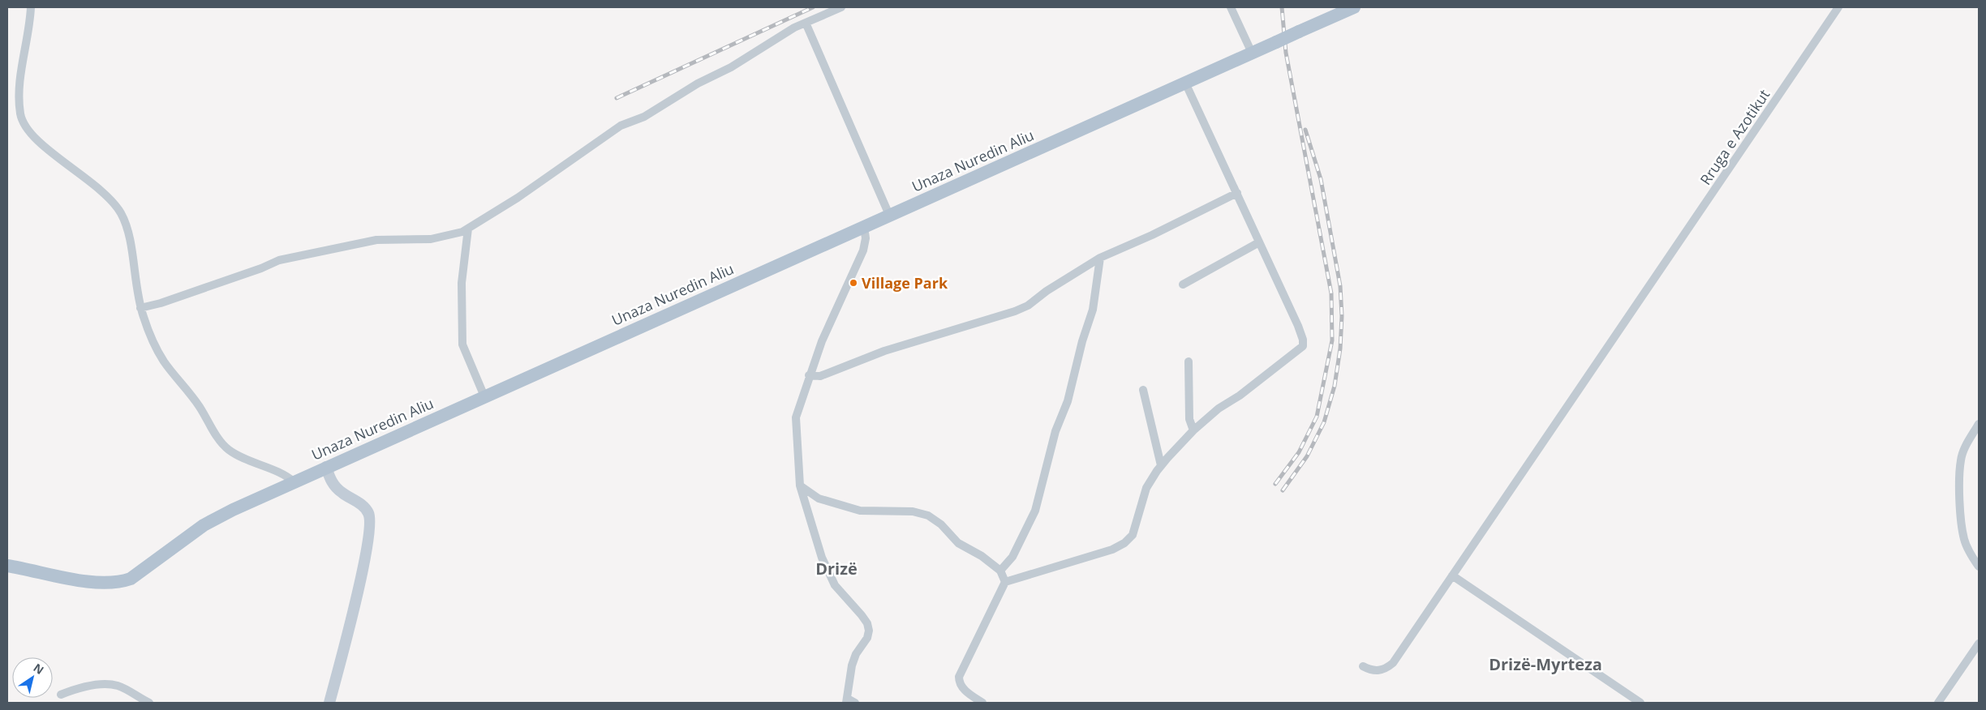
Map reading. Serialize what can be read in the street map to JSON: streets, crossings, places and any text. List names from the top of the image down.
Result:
{
  "streets": {
    "main road": ["Unaza Nuredin Aliu"],
    "street": ["Rruga e Azotikut"]
  },
  "districts": ["Drizë", "Drizë-Myrteza"],
  "places": ["Village Park"],
  "north": "top right"
}
